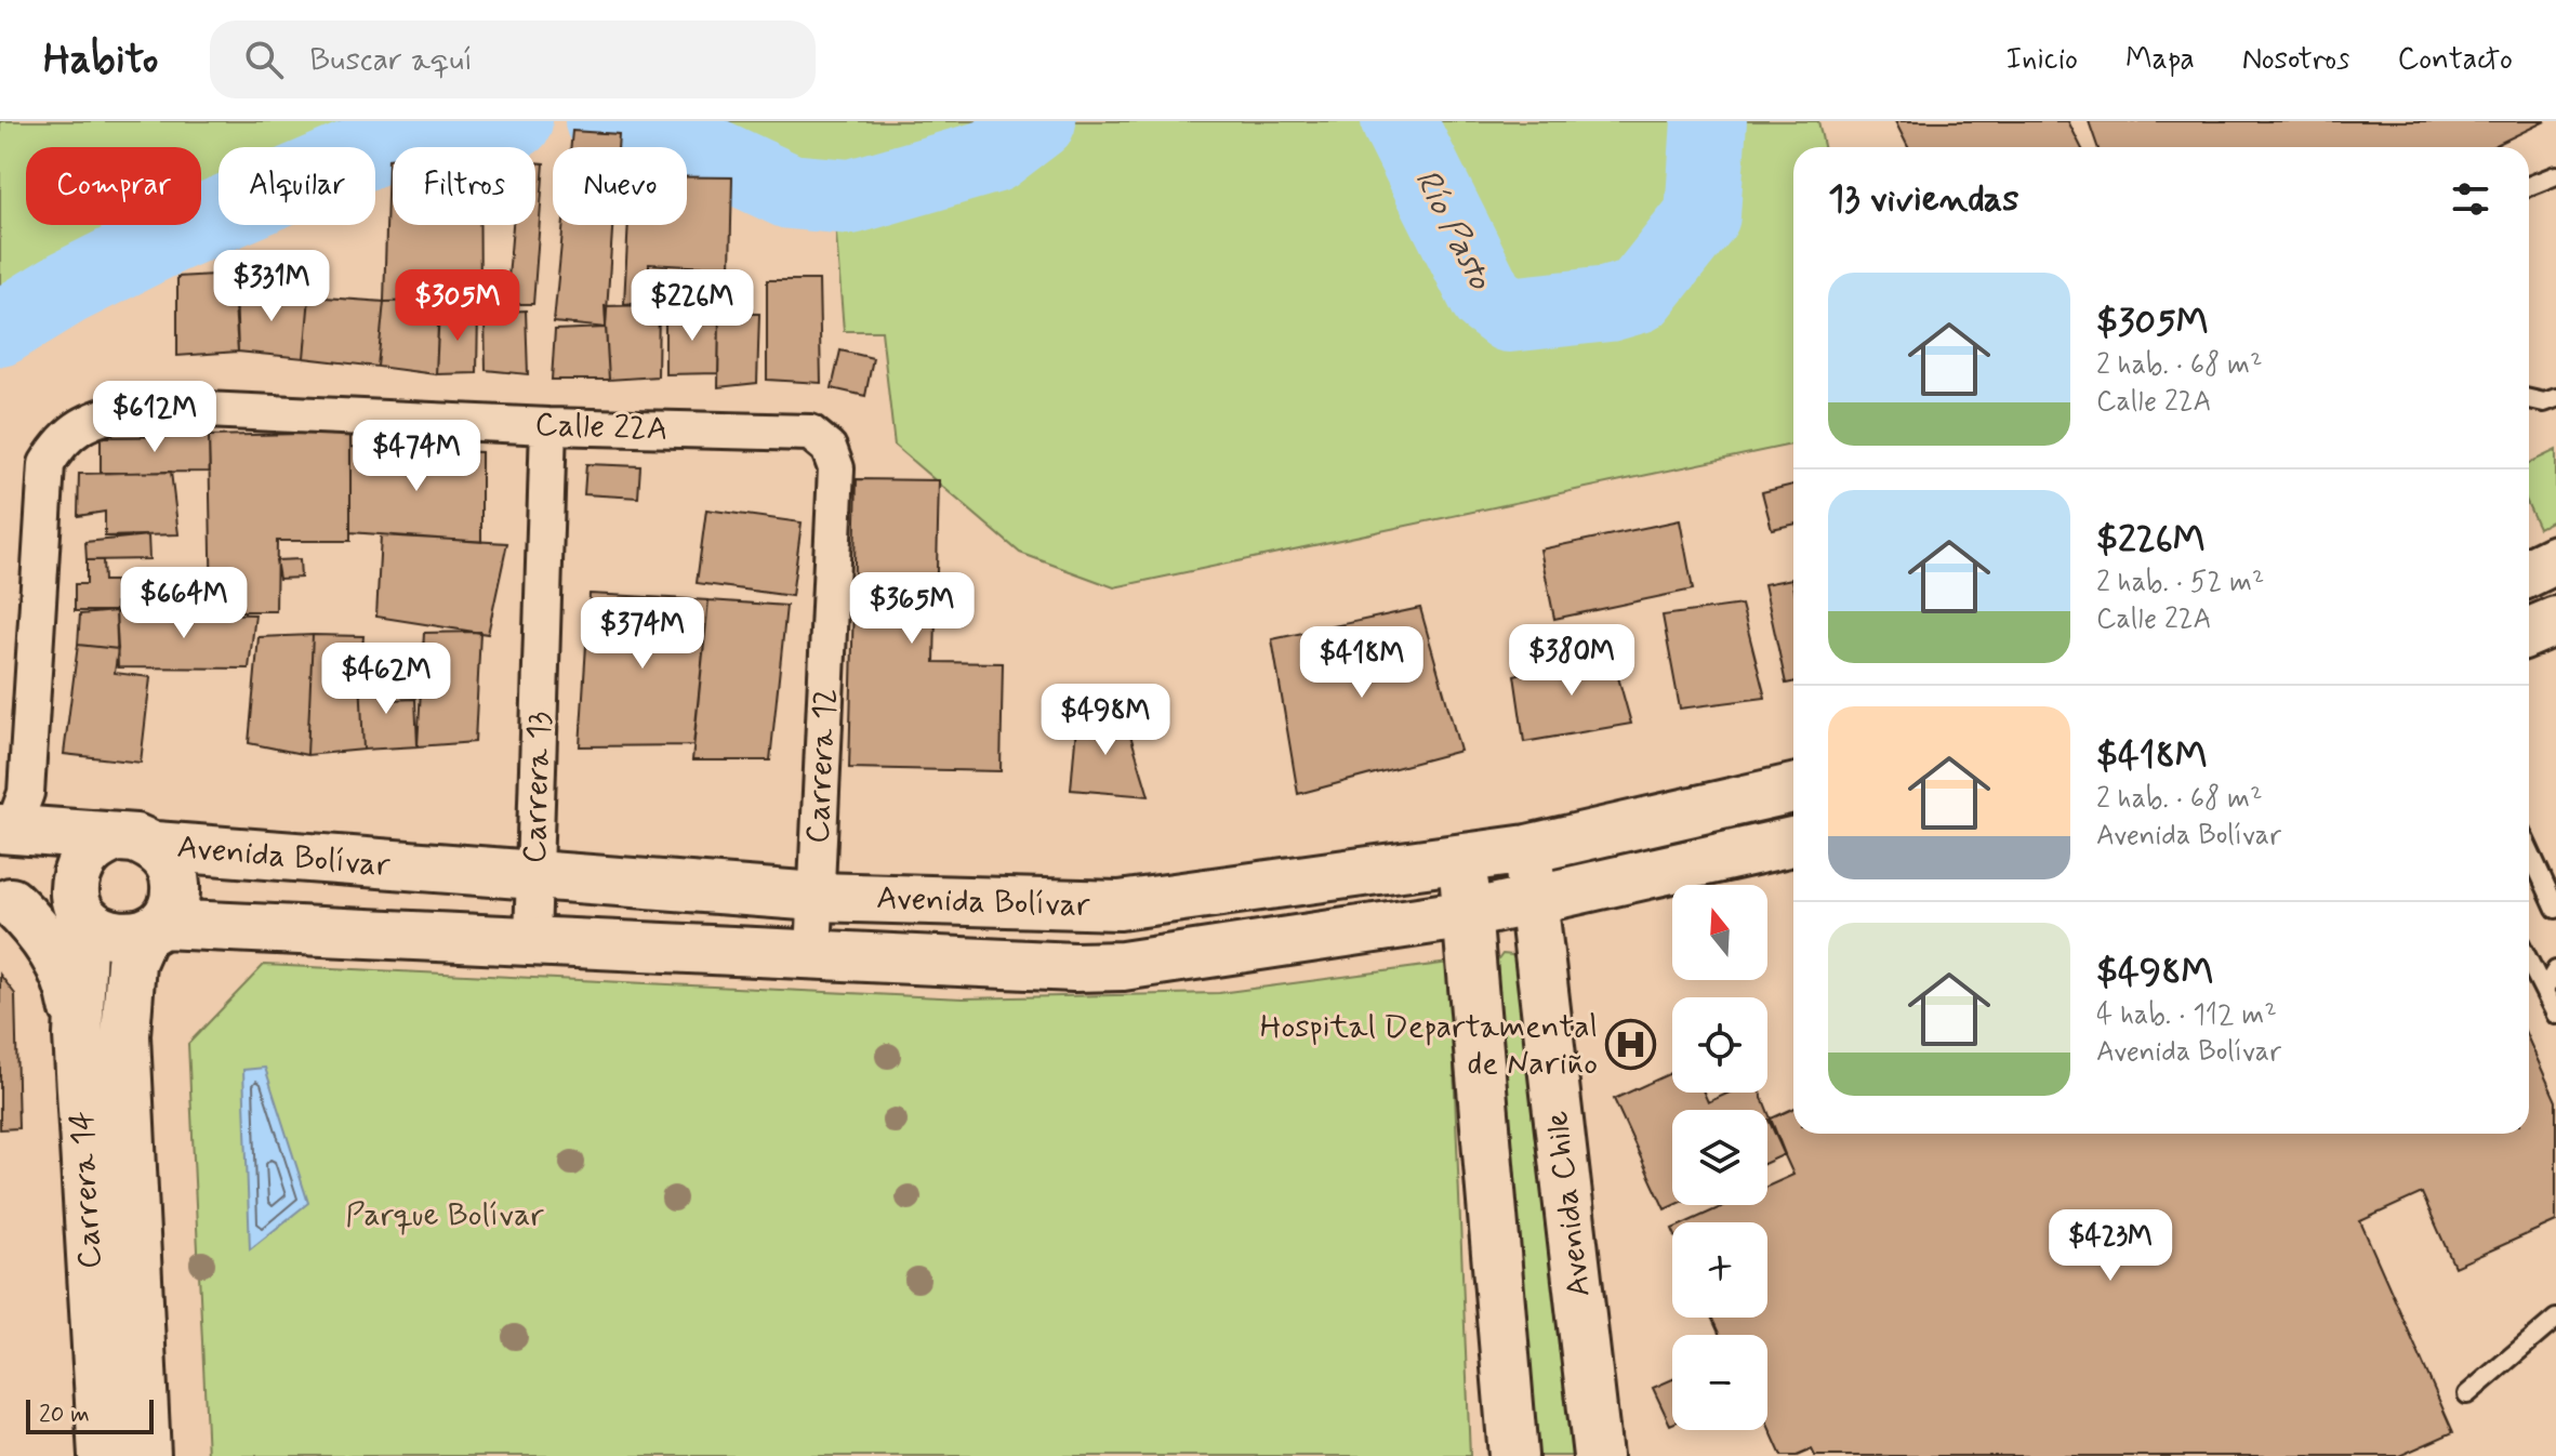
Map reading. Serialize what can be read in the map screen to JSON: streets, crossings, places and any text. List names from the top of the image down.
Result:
{
  "streets": {
    "main road": ["Avenida Bolívar", "Carrera 14", "Avenida Chile"],
    "street": ["Calle 22A", "Carrera 12", "Carrera 13"]
  },
  "crossings": [
    ["Calle 22A", "Carrera 12"],
    ["Calle 22A", "Carrera 13"],
    ["Calle 22A", "Avenida Bolívar"],
    ["Carrera 12", "Avenida Bolívar"],
    ["Carrera 13", "Avenida Bolívar"],
    ["Avenida Bolívar", "Carrera 14"],
    ["Avenida Bolívar", "Avenida Chile"]
  ],
  "water": ["Río Pasto"],
  "parks": ["Parque Bolívar"],
  "places": {
    "hospital": ["Hospital Departamental de Nariño"]
  },
  "scale_bar": "20 m",
  "north": "top",
  "page": {
    "header": "Habito",
    "search": "Buscar aquí",
    "nav": [
      "Inicio",
      "Mapa",
      "Nosotros",
      "Contacto"
    ],
    "chip": [
      "Comprar",
      "Alquilar",
      "Filtros",
      "Nuevo"
    ],
    "heading": "13 viviendas",
    "price": [
      "$331M",
      "$305M",
      "$226M",
      "$612M",
      "$474M",
      "$664M",
      "$365M",
      "$374M",
      "$380M",
      "$418M",
      "$462M",
      "$498M",
      "$423M"
    ],
    "list": [
      {
        "name": "$305M",
        "note": "2 hab. · 68 m² · Calle 22A"
      },
      {
        "name": "$226M",
        "note": "2 hab. · 52 m² · Calle 22A"
      },
      {
        "name": "$418M",
        "note": "2 hab. · 68 m² · Avenida Bolívar"
      },
      {
        "name": "$498M",
        "note": "4 hab. · 112 m² · Avenida Bolívar"
      }
    ],
    "map_buttons": ["+", "−"],
    "scale": "20 m"
  }
}
